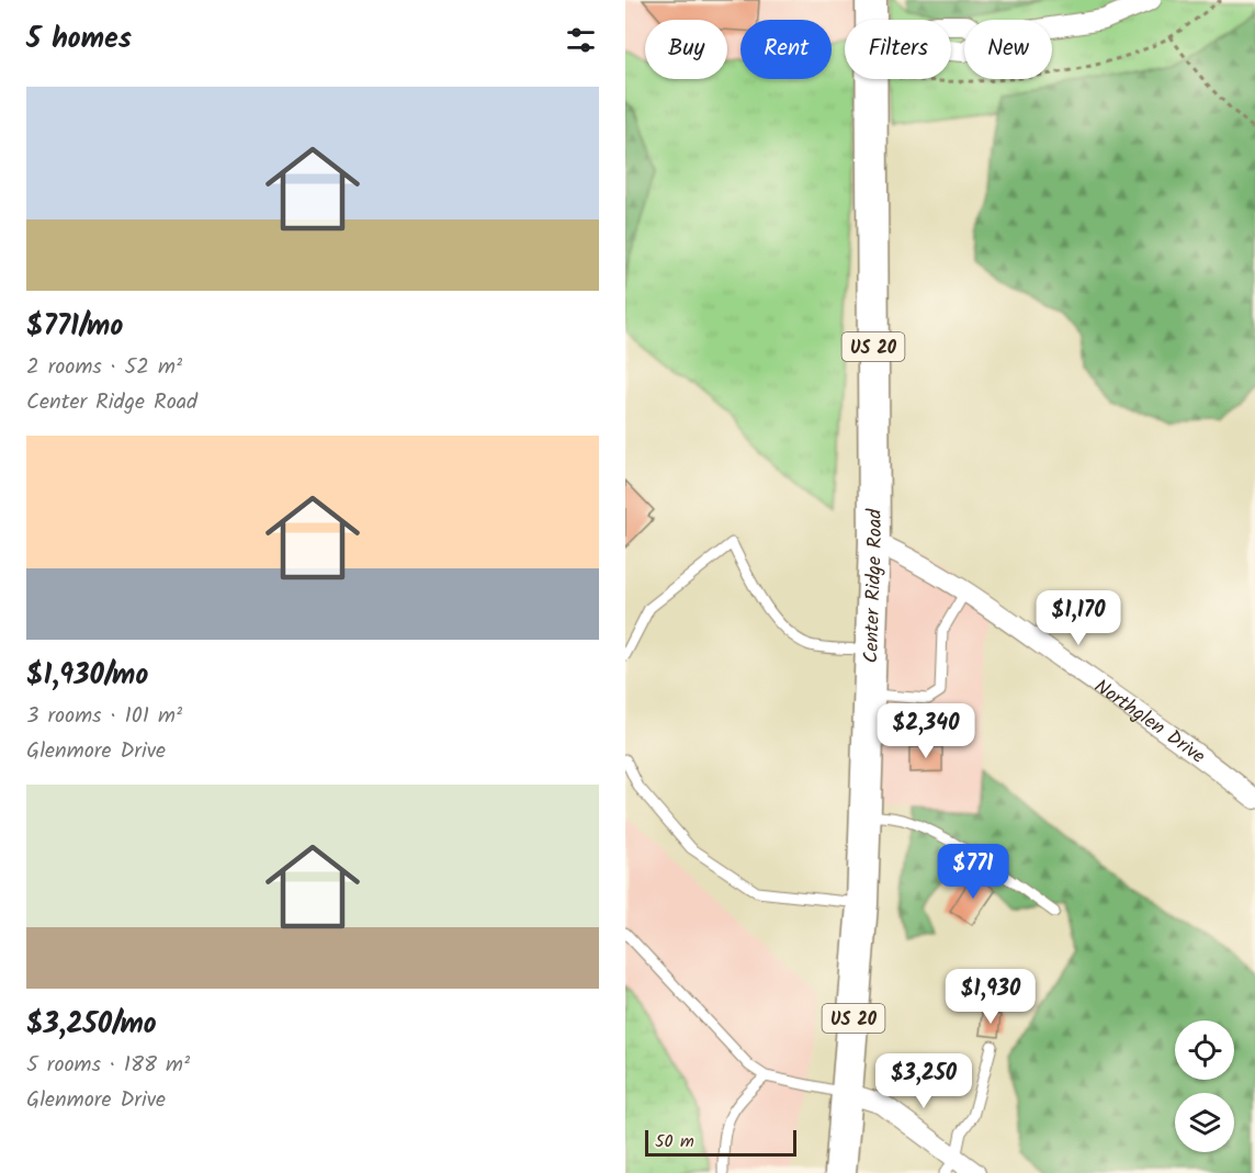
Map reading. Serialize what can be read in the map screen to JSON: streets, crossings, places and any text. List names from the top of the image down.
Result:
{
  "streets": {
    "main road": ["US 20", "Center Ridge Road"],
    "street": ["Northglen Drive"]
  },
  "crossings": [
    ["Center Ridge Road", "Northglen Drive"]
  ],
  "scale_bar": "50 m",
  "page": {
    "heading": "5 homes",
    "chip": [
      "Buy",
      "Rent",
      "Filters",
      "New"
    ],
    "list": [
      {
        "name": "$771/mo",
        "note": "2 rooms · 52 m² · Center Ridge Road"
      },
      {
        "name": "$1,930/mo",
        "note": "3 rooms · 101 m² · Glenmore Drive"
      },
      {
        "name": "$3,250/mo",
        "note": "5 rooms · 188 m² · Glenmore Drive"
      }
    ],
    "price": [
      "$1,170",
      "$2,340",
      "$771",
      "$1,930",
      "$3,250"
    ],
    "scale": "50 m"
  }
}
